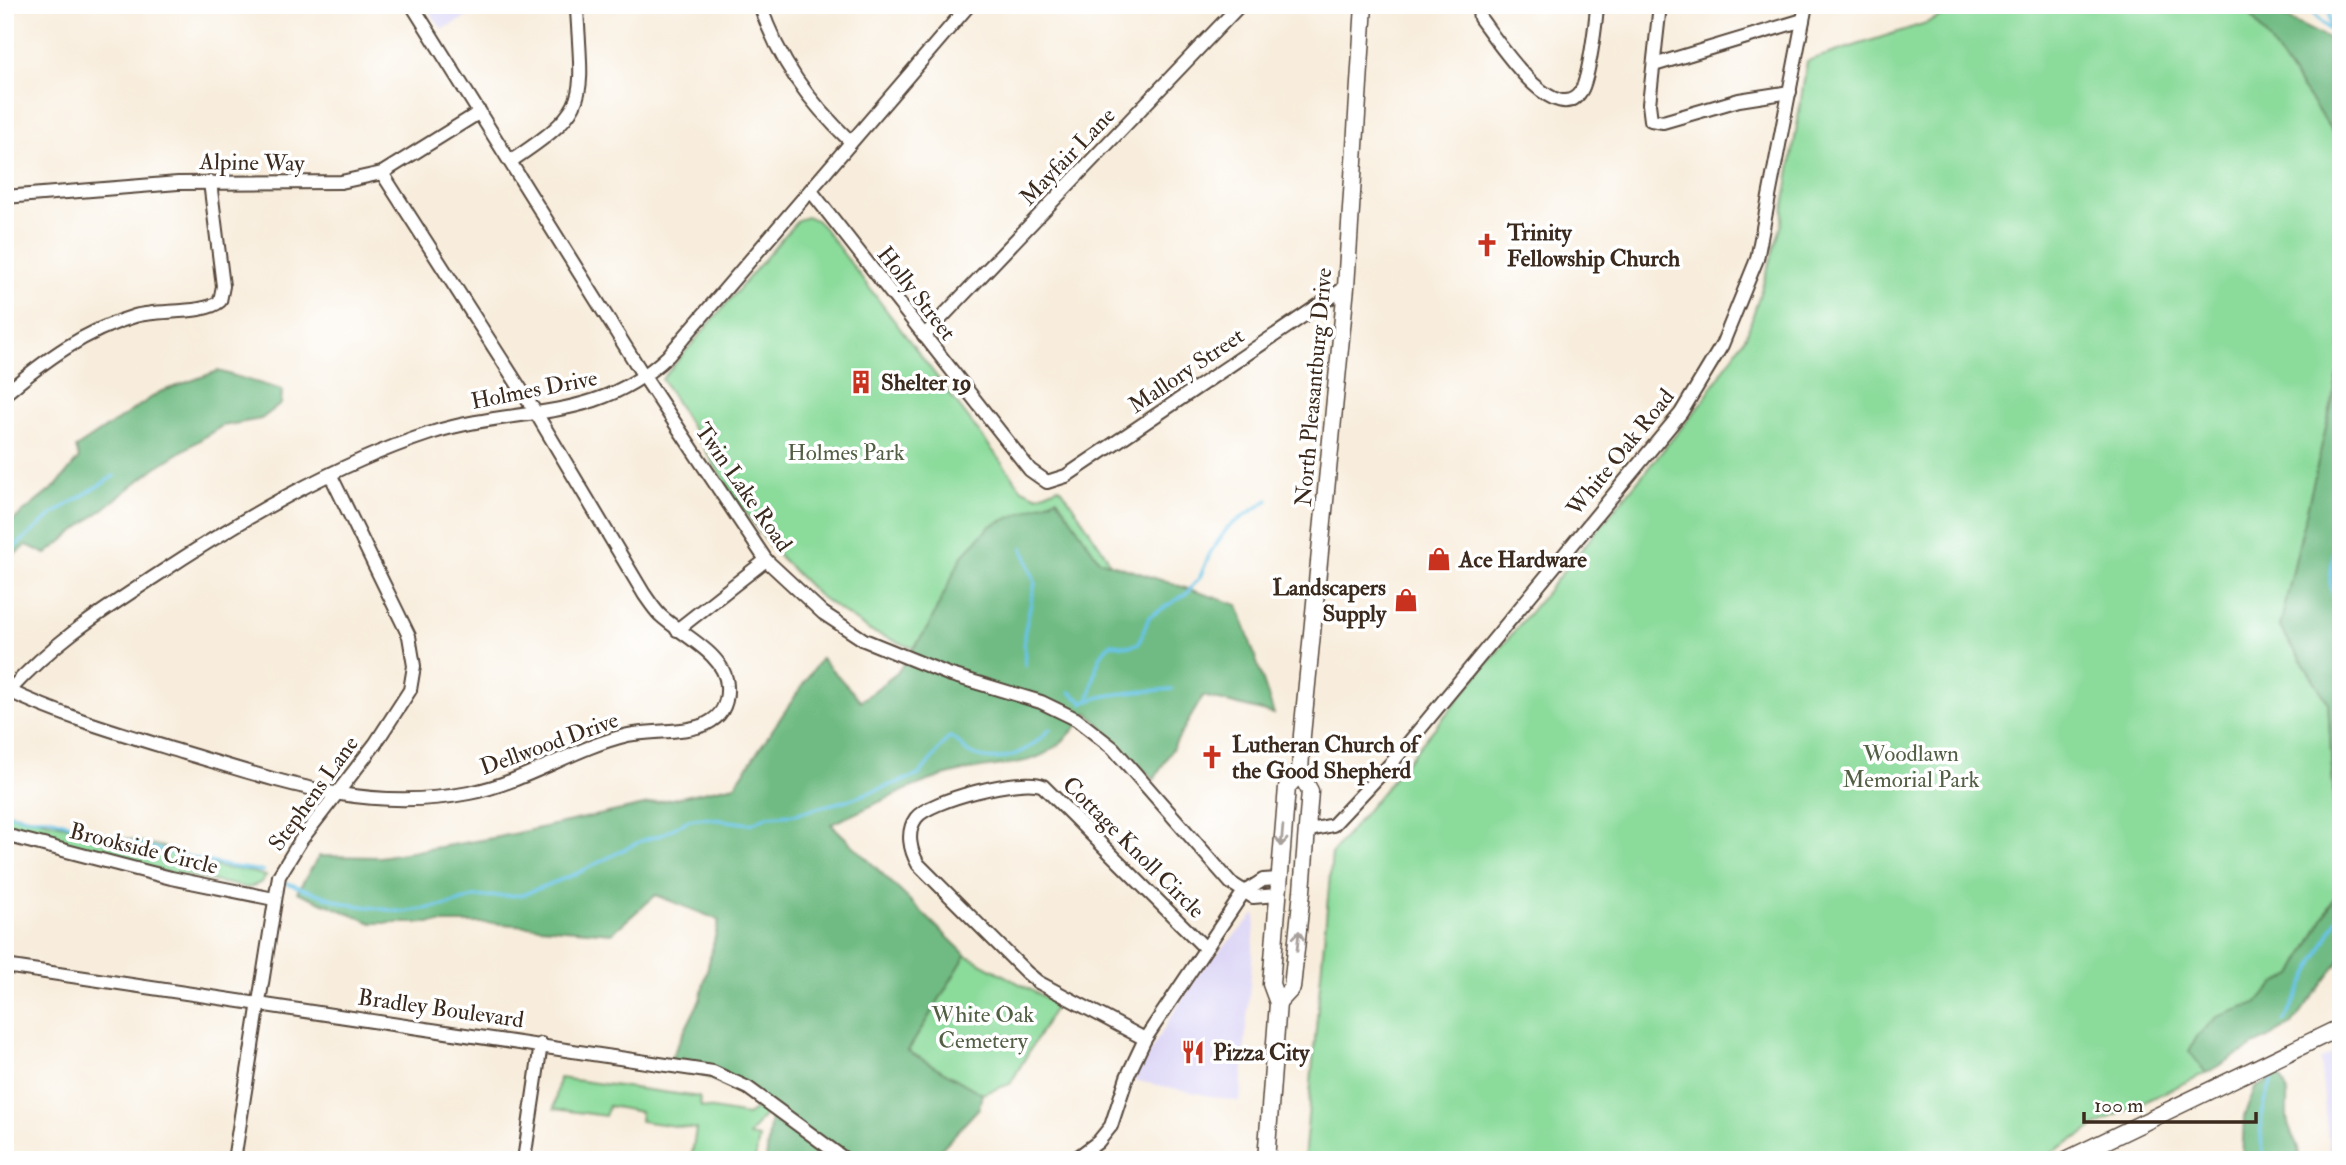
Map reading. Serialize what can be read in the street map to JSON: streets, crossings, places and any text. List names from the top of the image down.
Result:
{
  "streets": {
    "main road": ["North Pleasantburg Drive"],
    "street": [
      "Mayfair Lane",
      "Alpine Way",
      "Holly Street",
      "Mallory Street",
      "Holmes Drive",
      "White Oak Road",
      "Twin Lake Road",
      "Dellwood Drive",
      "Stephens Lane",
      "Cottage Knoll Circle",
      "Brookside Circle",
      "Bradley Boulevard"
    ]
  },
  "crossings": [
    ["Mayfair Lane", "Holly Street"],
    ["Alpine Way", "Twin Lake Road"],
    ["Alpine Way", "Dellwood Drive"],
    ["Holly Street", "Mallory Street"],
    ["Holly Street", "Holmes Drive"],
    ["Mallory Street", "North Pleasantburg Drive"],
    ["North Pleasantburg Drive", "White Oak Road"],
    ["Holmes Drive", "Twin Lake Road"],
    ["Holmes Drive", "Dellwood Drive"],
    ["Holmes Drive", "Stephens Lane"],
    ["Dellwood Drive", "Stephens Lane"],
    ["Stephens Lane", "Brookside Circle"],
    ["Stephens Lane", "Bradley Boulevard"]
  ],
  "parks": ["Holmes Park", "Woodlawn Memorial Park", "White Oak Cemetery"],
  "places": {
    "church": ["Trinity Fellowship Church", "Lutheran Church of the Good Shepherd"],
    "building": ["Shelter 19"],
    "shop": ["Ace Hardware", "Landscapers Supply"],
    "restaurant": ["Pizza City"]
  },
  "scale_bar": "100 m"
}
